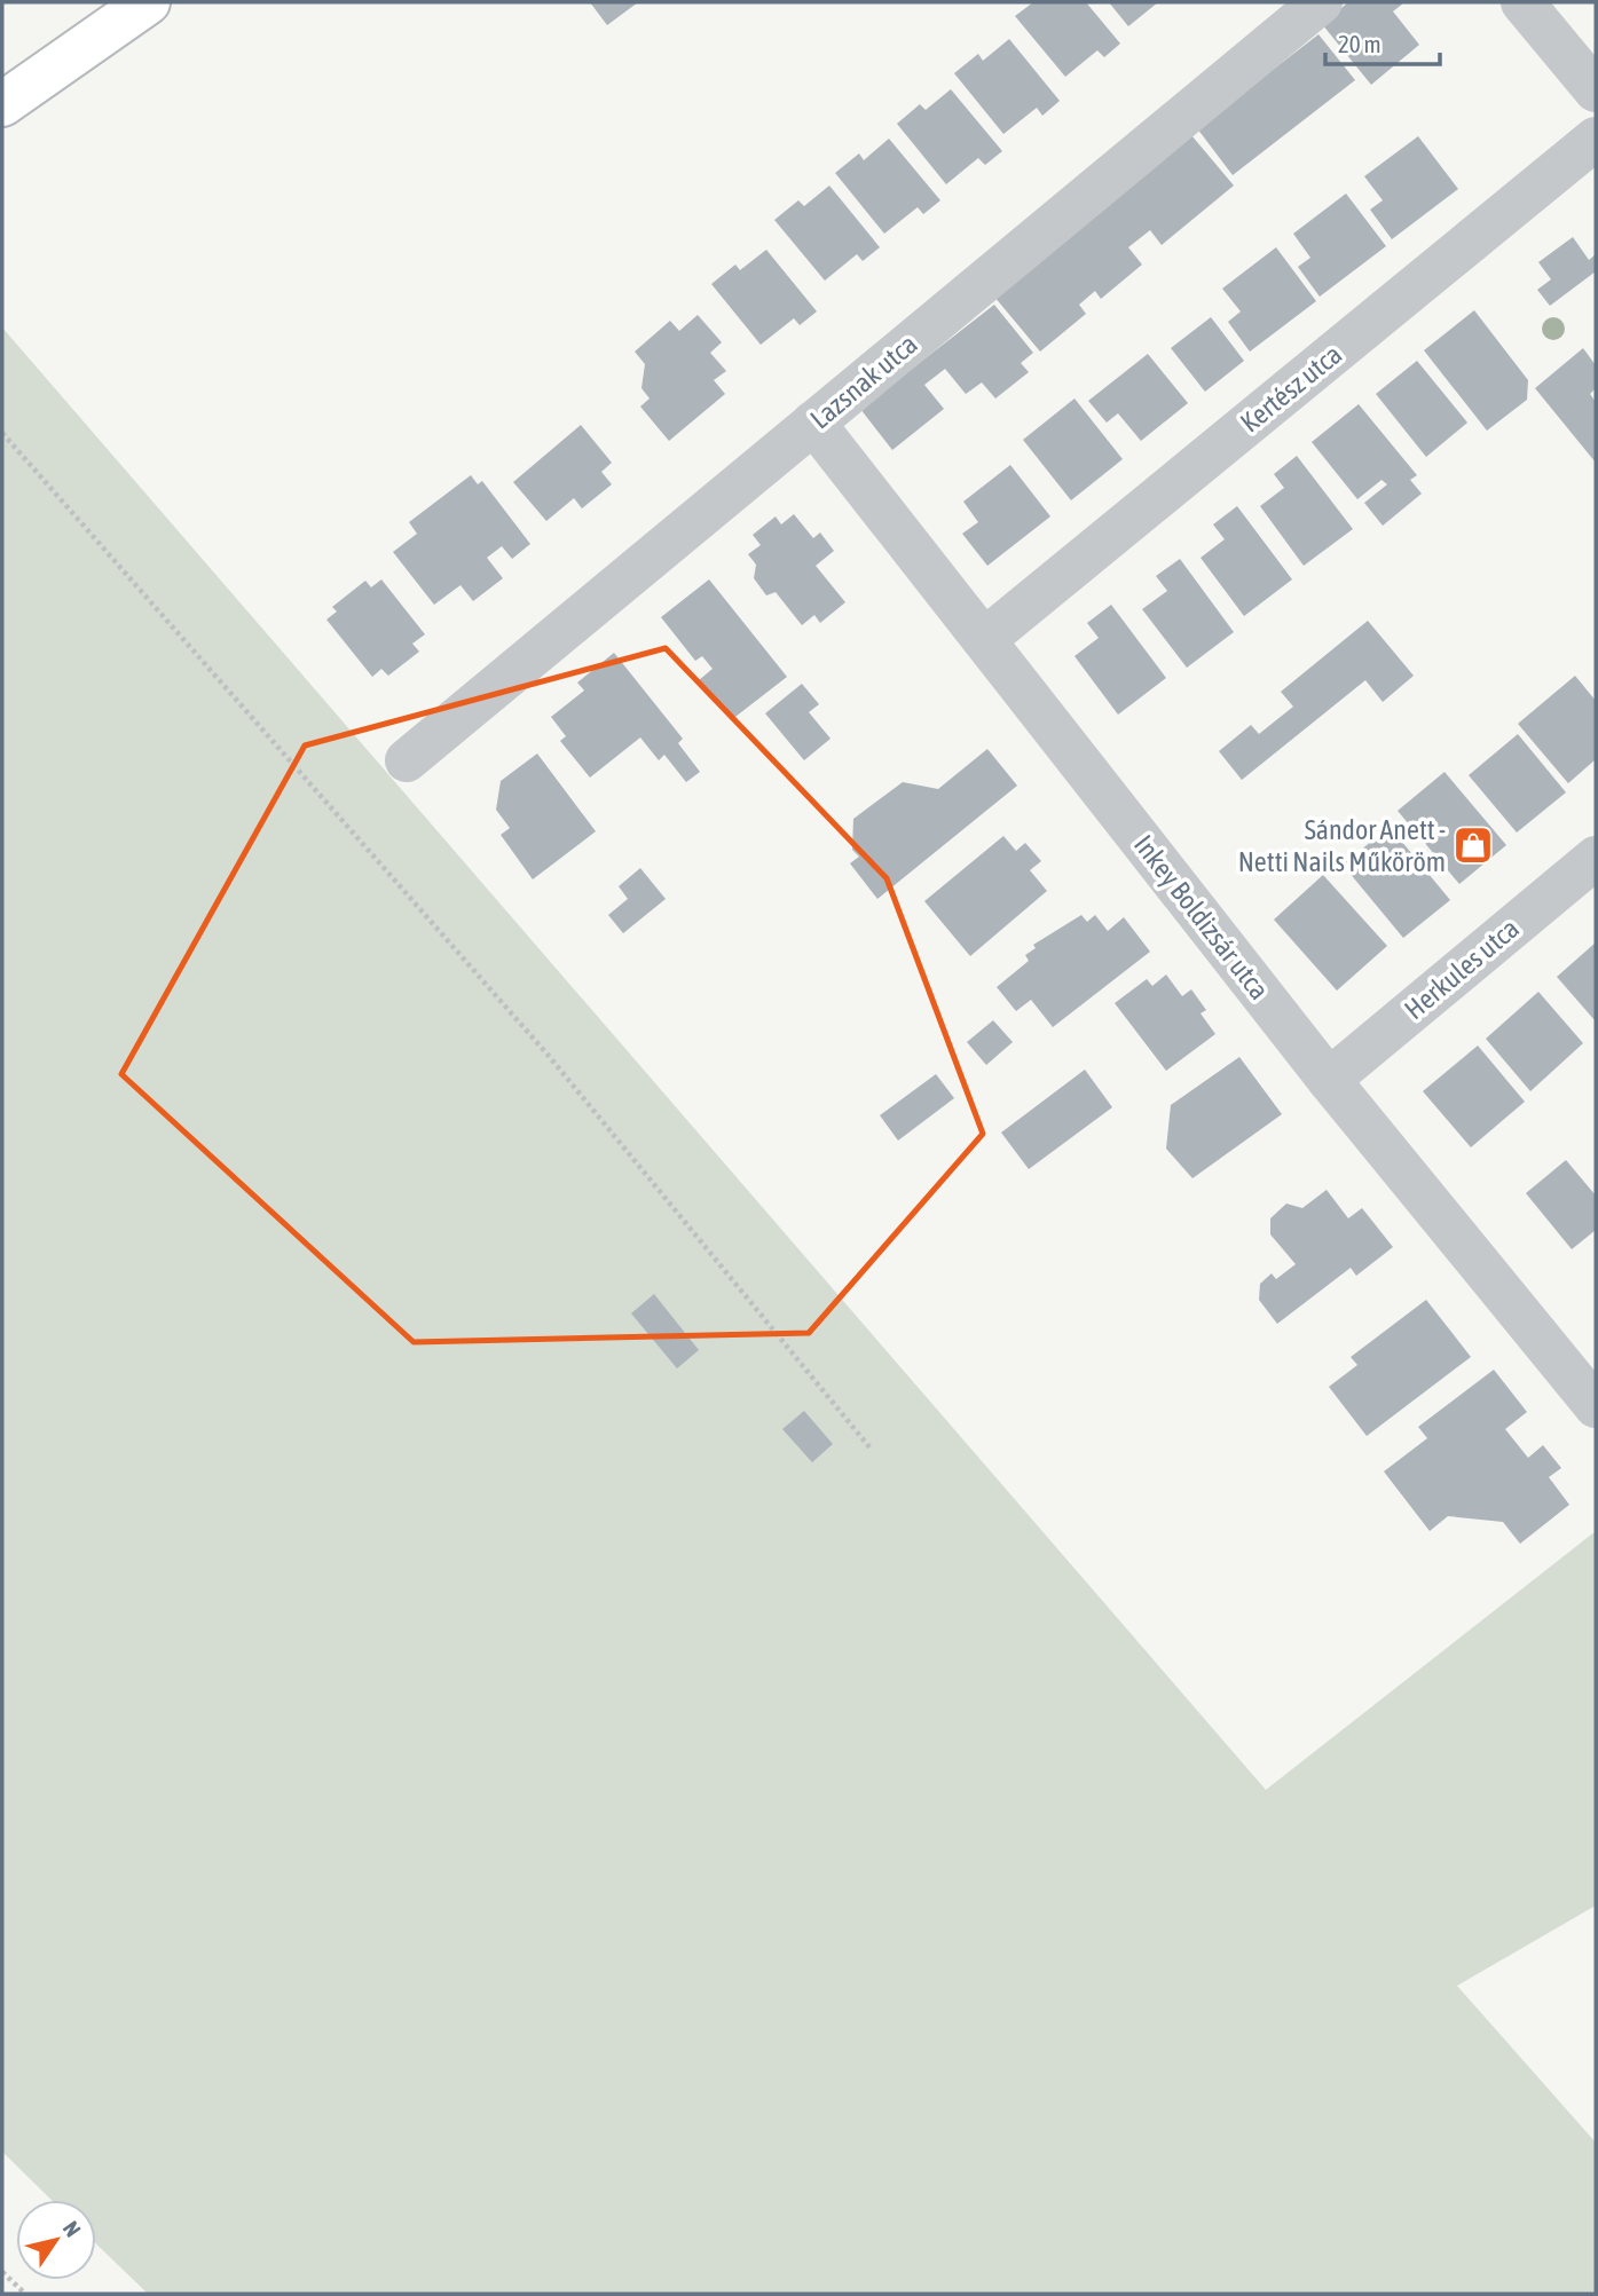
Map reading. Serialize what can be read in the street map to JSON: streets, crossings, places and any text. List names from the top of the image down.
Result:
{
  "streets": {
    "street": [
      "Lazsnak utca",
      "Kertész utca",
      "Inkey Boldizsár utca",
      "Herkules utca"
    ]
  },
  "crossings": [
    ["Lazsnak utca", "Inkey Boldizsár utca"],
    ["Kertész utca", "Inkey Boldizsár utca"],
    ["Inkey Boldizsár utca", "Herkules utca"]
  ],
  "places": {
    "shop": ["Sándor Anett - Netti Nails Műköröm"]
  },
  "scale_bar": "20 m",
  "north": "top right"
}
